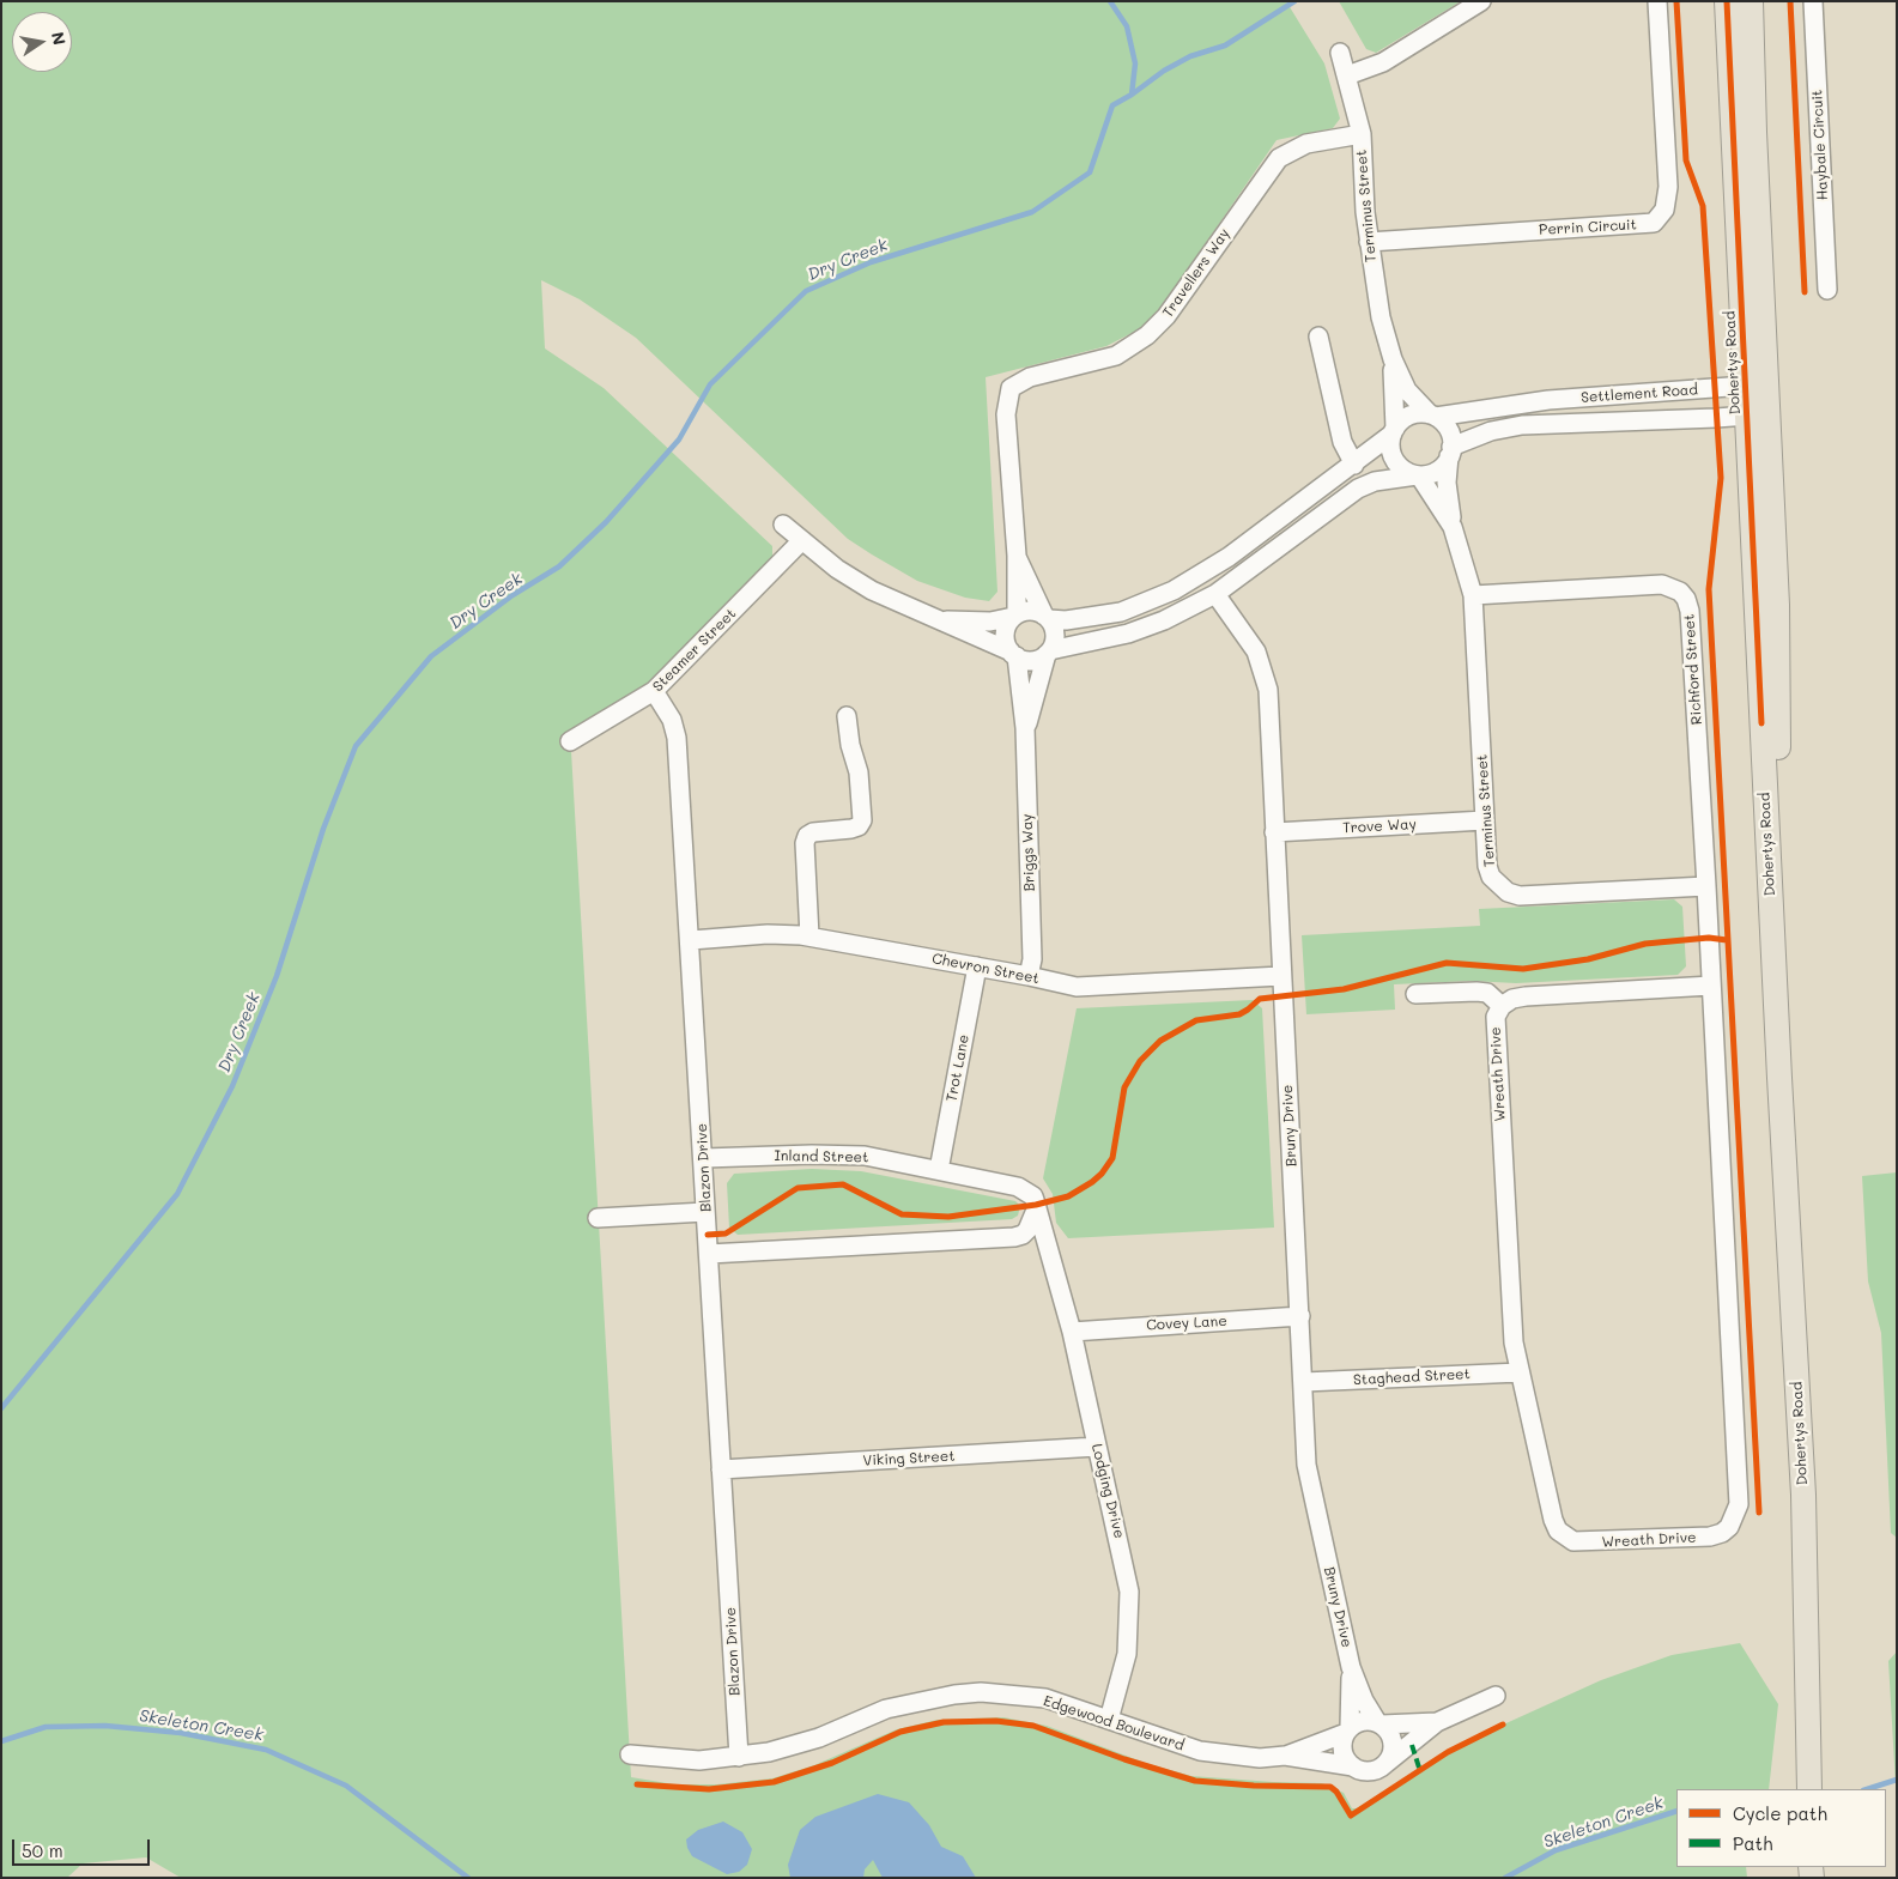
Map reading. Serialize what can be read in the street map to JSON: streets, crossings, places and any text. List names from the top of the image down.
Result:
{
  "streets": {
    "main road": ["Dohertys Road"],
    "street": [
      "Haybale Circuit",
      "Terminus Street",
      "Perrin Circuit",
      "Travellers Way",
      "Settlement Road",
      "Steamer Street",
      "Richford Street",
      "Trove Way",
      "Briggs Way",
      "Chevron Street",
      "Trot Lane",
      "Wreath Drive",
      "Bruny Drive",
      "Inland Street",
      "Blazon Drive",
      "Covey Lane",
      "Staghead Street",
      "Viking Street",
      "Lodging Drive",
      "Edgewood Boulevard"
    ]
  },
  "crossings": [
    ["Terminus Street", "Perrin Circuit"],
    ["Terminus Street", "Travellers Way"],
    ["Terminus Street", "Settlement Road"],
    ["Terminus Street", "Richford Street"],
    ["Terminus Street", "Trove Way"],
    ["Terminus Street", "Wreath Drive"],
    ["Dohertys Road", "Settlement Road"],
    ["Steamer Street", "Blazon Drive"],
    ["Richford Street", "Wreath Drive"],
    ["Trove Way", "Bruny Drive"],
    ["Briggs Way", "Chevron Street"],
    ["Chevron Street", "Trot Lane"],
    ["Chevron Street", "Bruny Drive"],
    ["Chevron Street", "Blazon Drive"],
    ["Trot Lane", "Inland Street"],
    ["Wreath Drive", "Staghead Street"],
    ["Bruny Drive", "Covey Lane"],
    ["Bruny Drive", "Staghead Street"],
    ["Bruny Drive", "Edgewood Boulevard"],
    ["Inland Street", "Blazon Drive"],
    ["Inland Street", "Lodging Drive"],
    ["Blazon Drive", "Viking Street"],
    ["Blazon Drive", "Edgewood Boulevard"],
    ["Covey Lane", "Lodging Drive"],
    ["Viking Street", "Lodging Drive"],
    ["Lodging Drive", "Edgewood Boulevard"]
  ],
  "water": ["Dry Creek", "Skeleton Creek"],
  "legend": ["Cycle path", "Path"],
  "scale_bar": "50 m",
  "north": "right"
}
